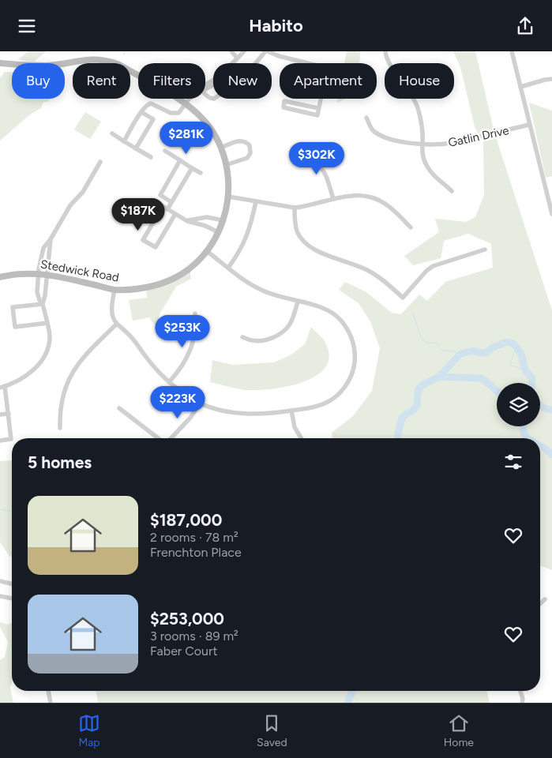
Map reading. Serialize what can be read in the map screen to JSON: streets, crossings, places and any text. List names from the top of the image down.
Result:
{
  "streets": {
    "street": ["Gatlin Drive", "Stedwick Road"]
  },
  "page": {
    "header": "Habito",
    "chip": [
      "Buy",
      "Rent",
      "Filters",
      "New",
      "Apartment",
      "House"
    ],
    "price": [
      "$281K",
      "$302K",
      "$187K",
      "$253K",
      "$223K"
    ],
    "heading": "5 homes",
    "list": [
      {
        "name": "$187,000",
        "note": "2 rooms · 78 m² · Frenchton Place"
      },
      {
        "name": "$253,000",
        "note": "3 rooms · 89 m² · Faber Court"
      }
    ],
    "tabs": ["Map", "Saved", "Home"]
  }
}
